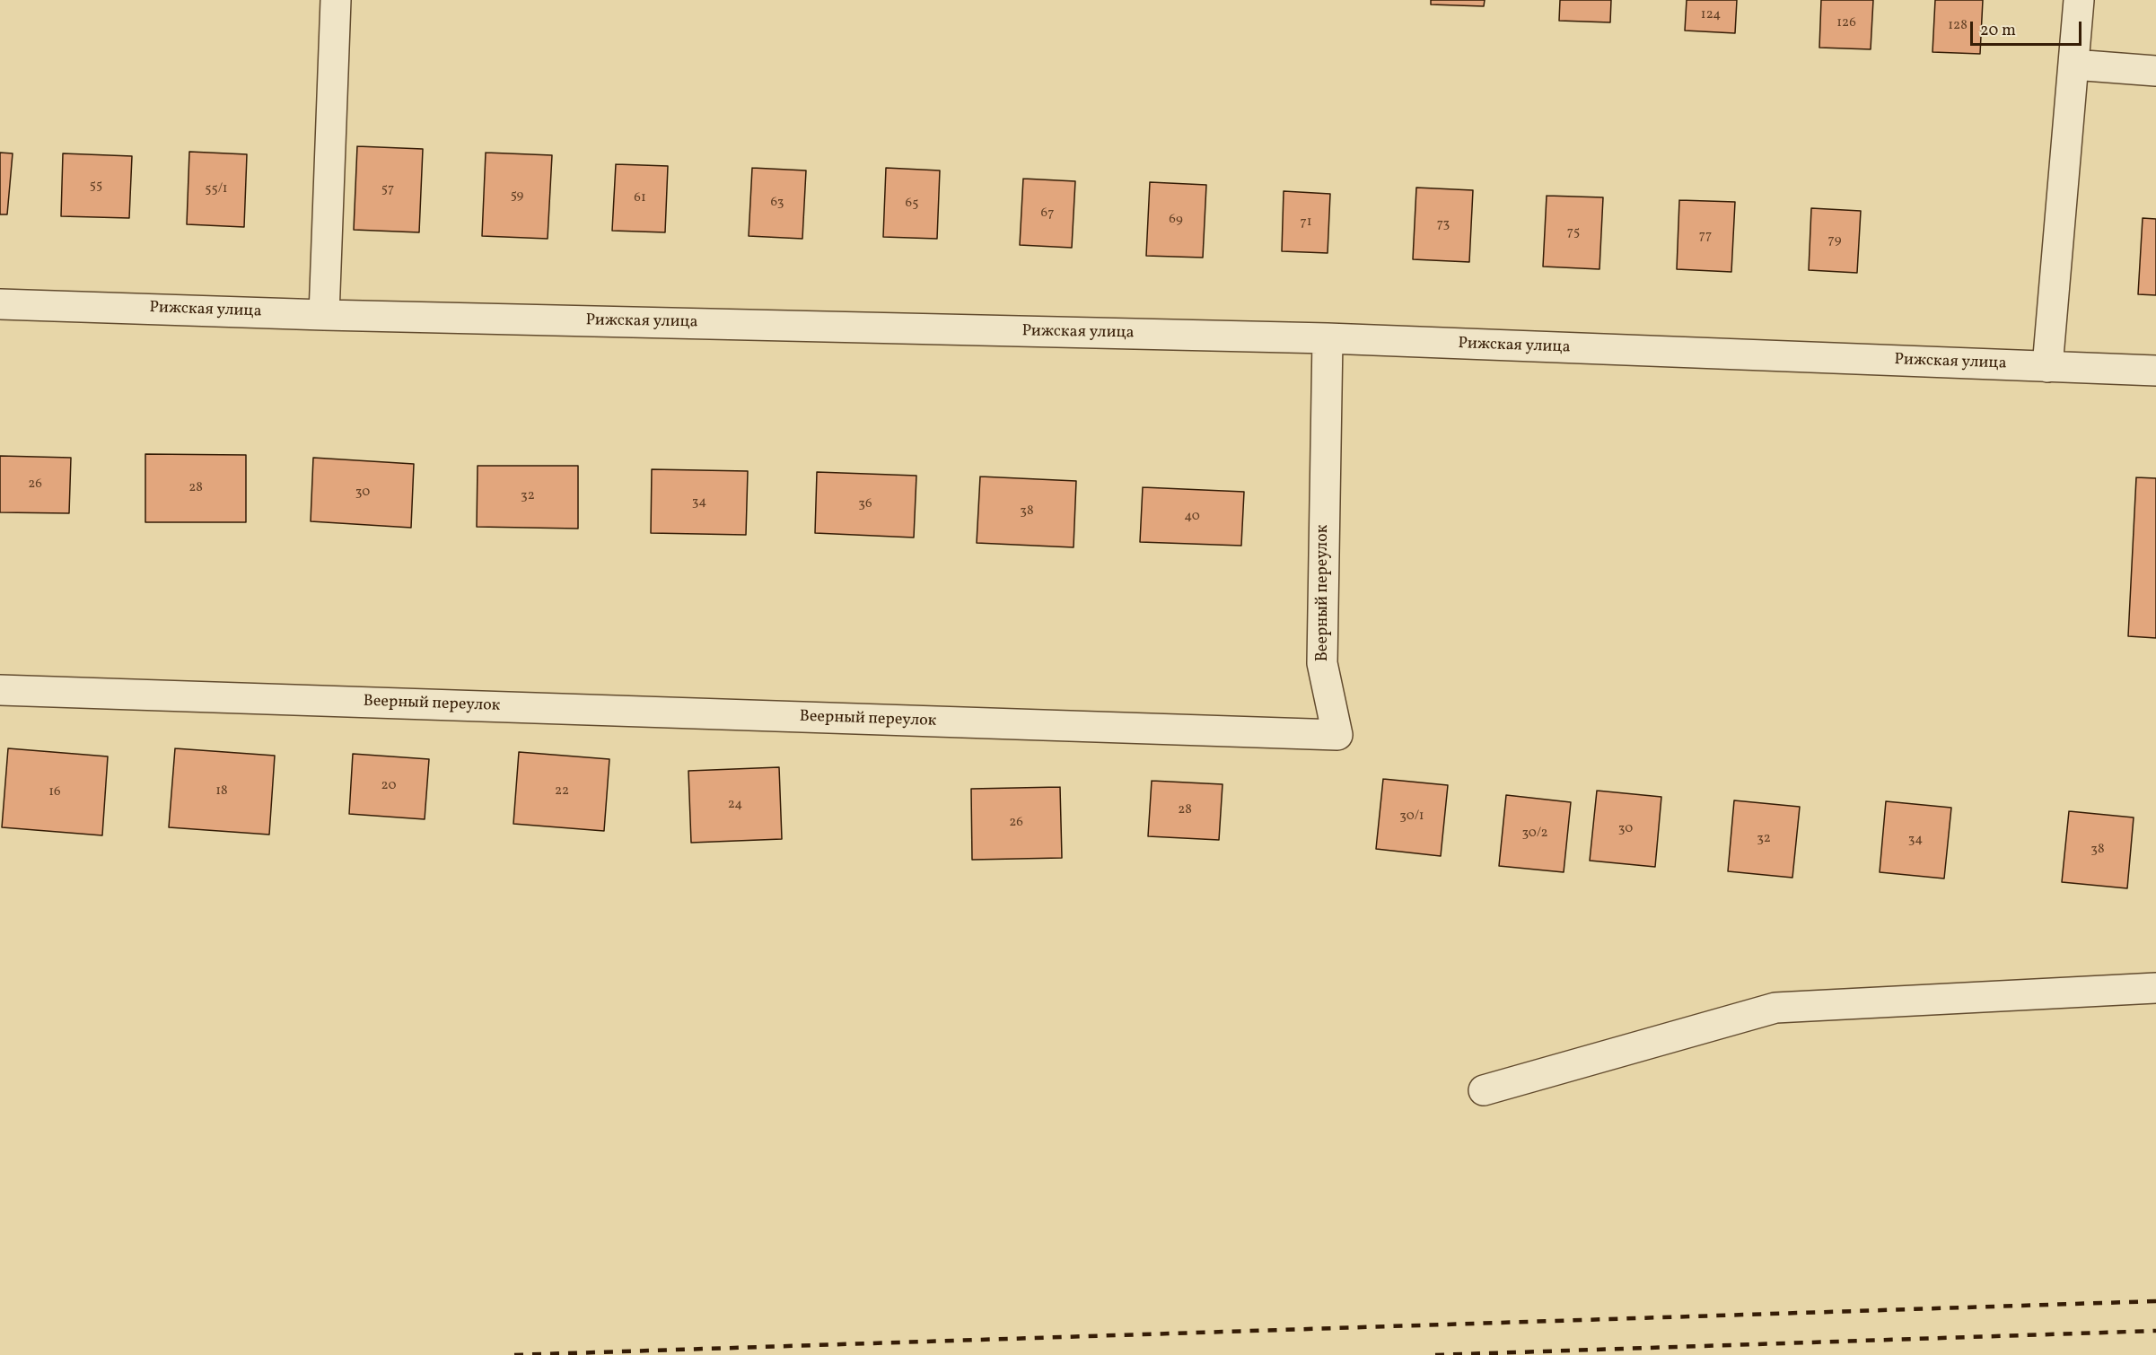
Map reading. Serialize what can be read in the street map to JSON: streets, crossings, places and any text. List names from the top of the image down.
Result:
{
  "streets": {
    "street": ["Рижская улица", "Веерный переулок"]
  },
  "crossings": [
    ["Рижская улица", "Веерный переулок"]
  ],
  "house_numbers": [
    "124",
    "126",
    "128",
    "55",
    "55/1",
    "57",
    "59",
    "61",
    "63",
    "65",
    "67",
    "69",
    "71",
    "73",
    "75",
    "77",
    "79",
    "26",
    "28",
    "30",
    "32",
    "34",
    "36",
    "38",
    "40",
    "20",
    "18",
    "22",
    "16",
    "24",
    "28",
    "30/1",
    "26",
    "30",
    "30/2",
    "32",
    "34",
    "38"
  ],
  "scale_bar": "20 m"
}
